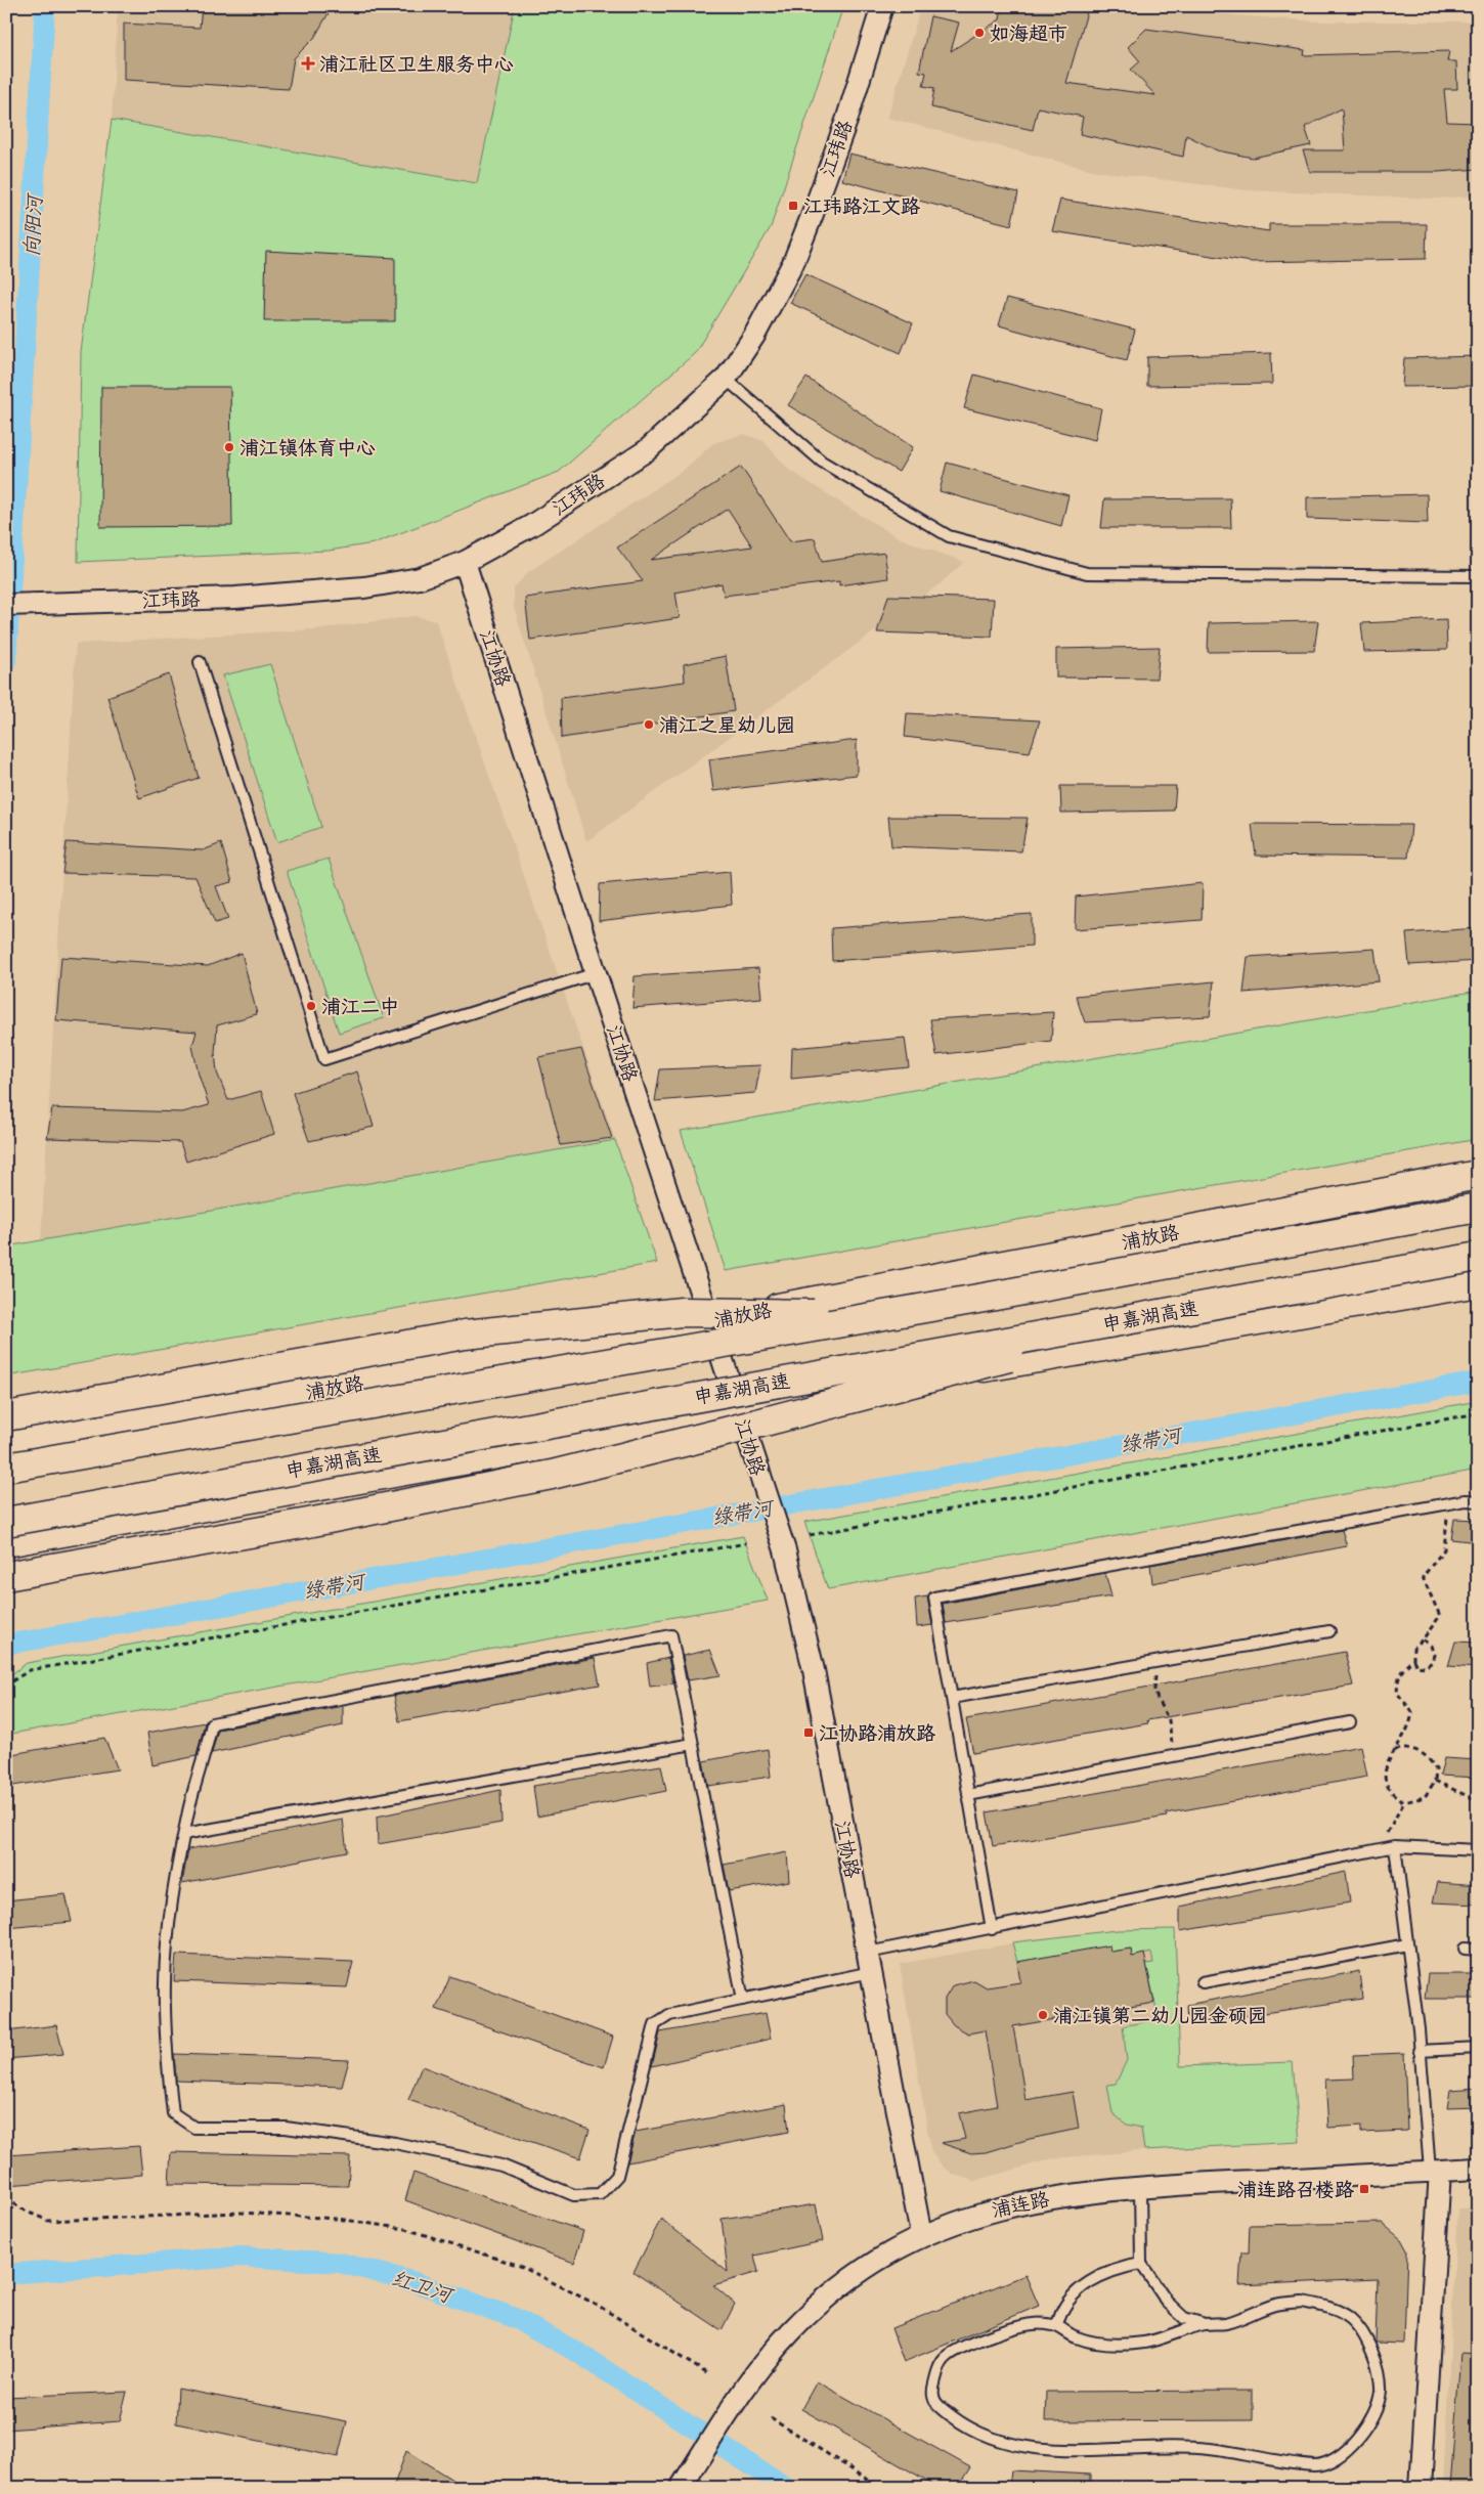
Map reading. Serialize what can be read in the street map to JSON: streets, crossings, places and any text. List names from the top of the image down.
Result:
{
  "streets": {
    "main road": ["浦放路", "申嘉湖高速"],
    "street": ["江玮路", "江协路", "浦连路"]
  },
  "crossings": [
    ["江玮路", "江协路"],
    ["江协路", "浦放路"],
    ["江协路", "浦连路"]
  ],
  "water": ["向阳河", "绿带河", "红卫河"],
  "places": {
    "other": [
      "如海超市",
      "浦江镇体育中心",
      "浦江之星幼儿园",
      "浦江二中",
      "浦江镇第二幼儿园金硕园"
    ],
    "health": ["浦江社区卫生服务中心"],
    "transit": ["江玮路江文路", "江协路浦放路", "浦连路召楼路"]
  }
}
